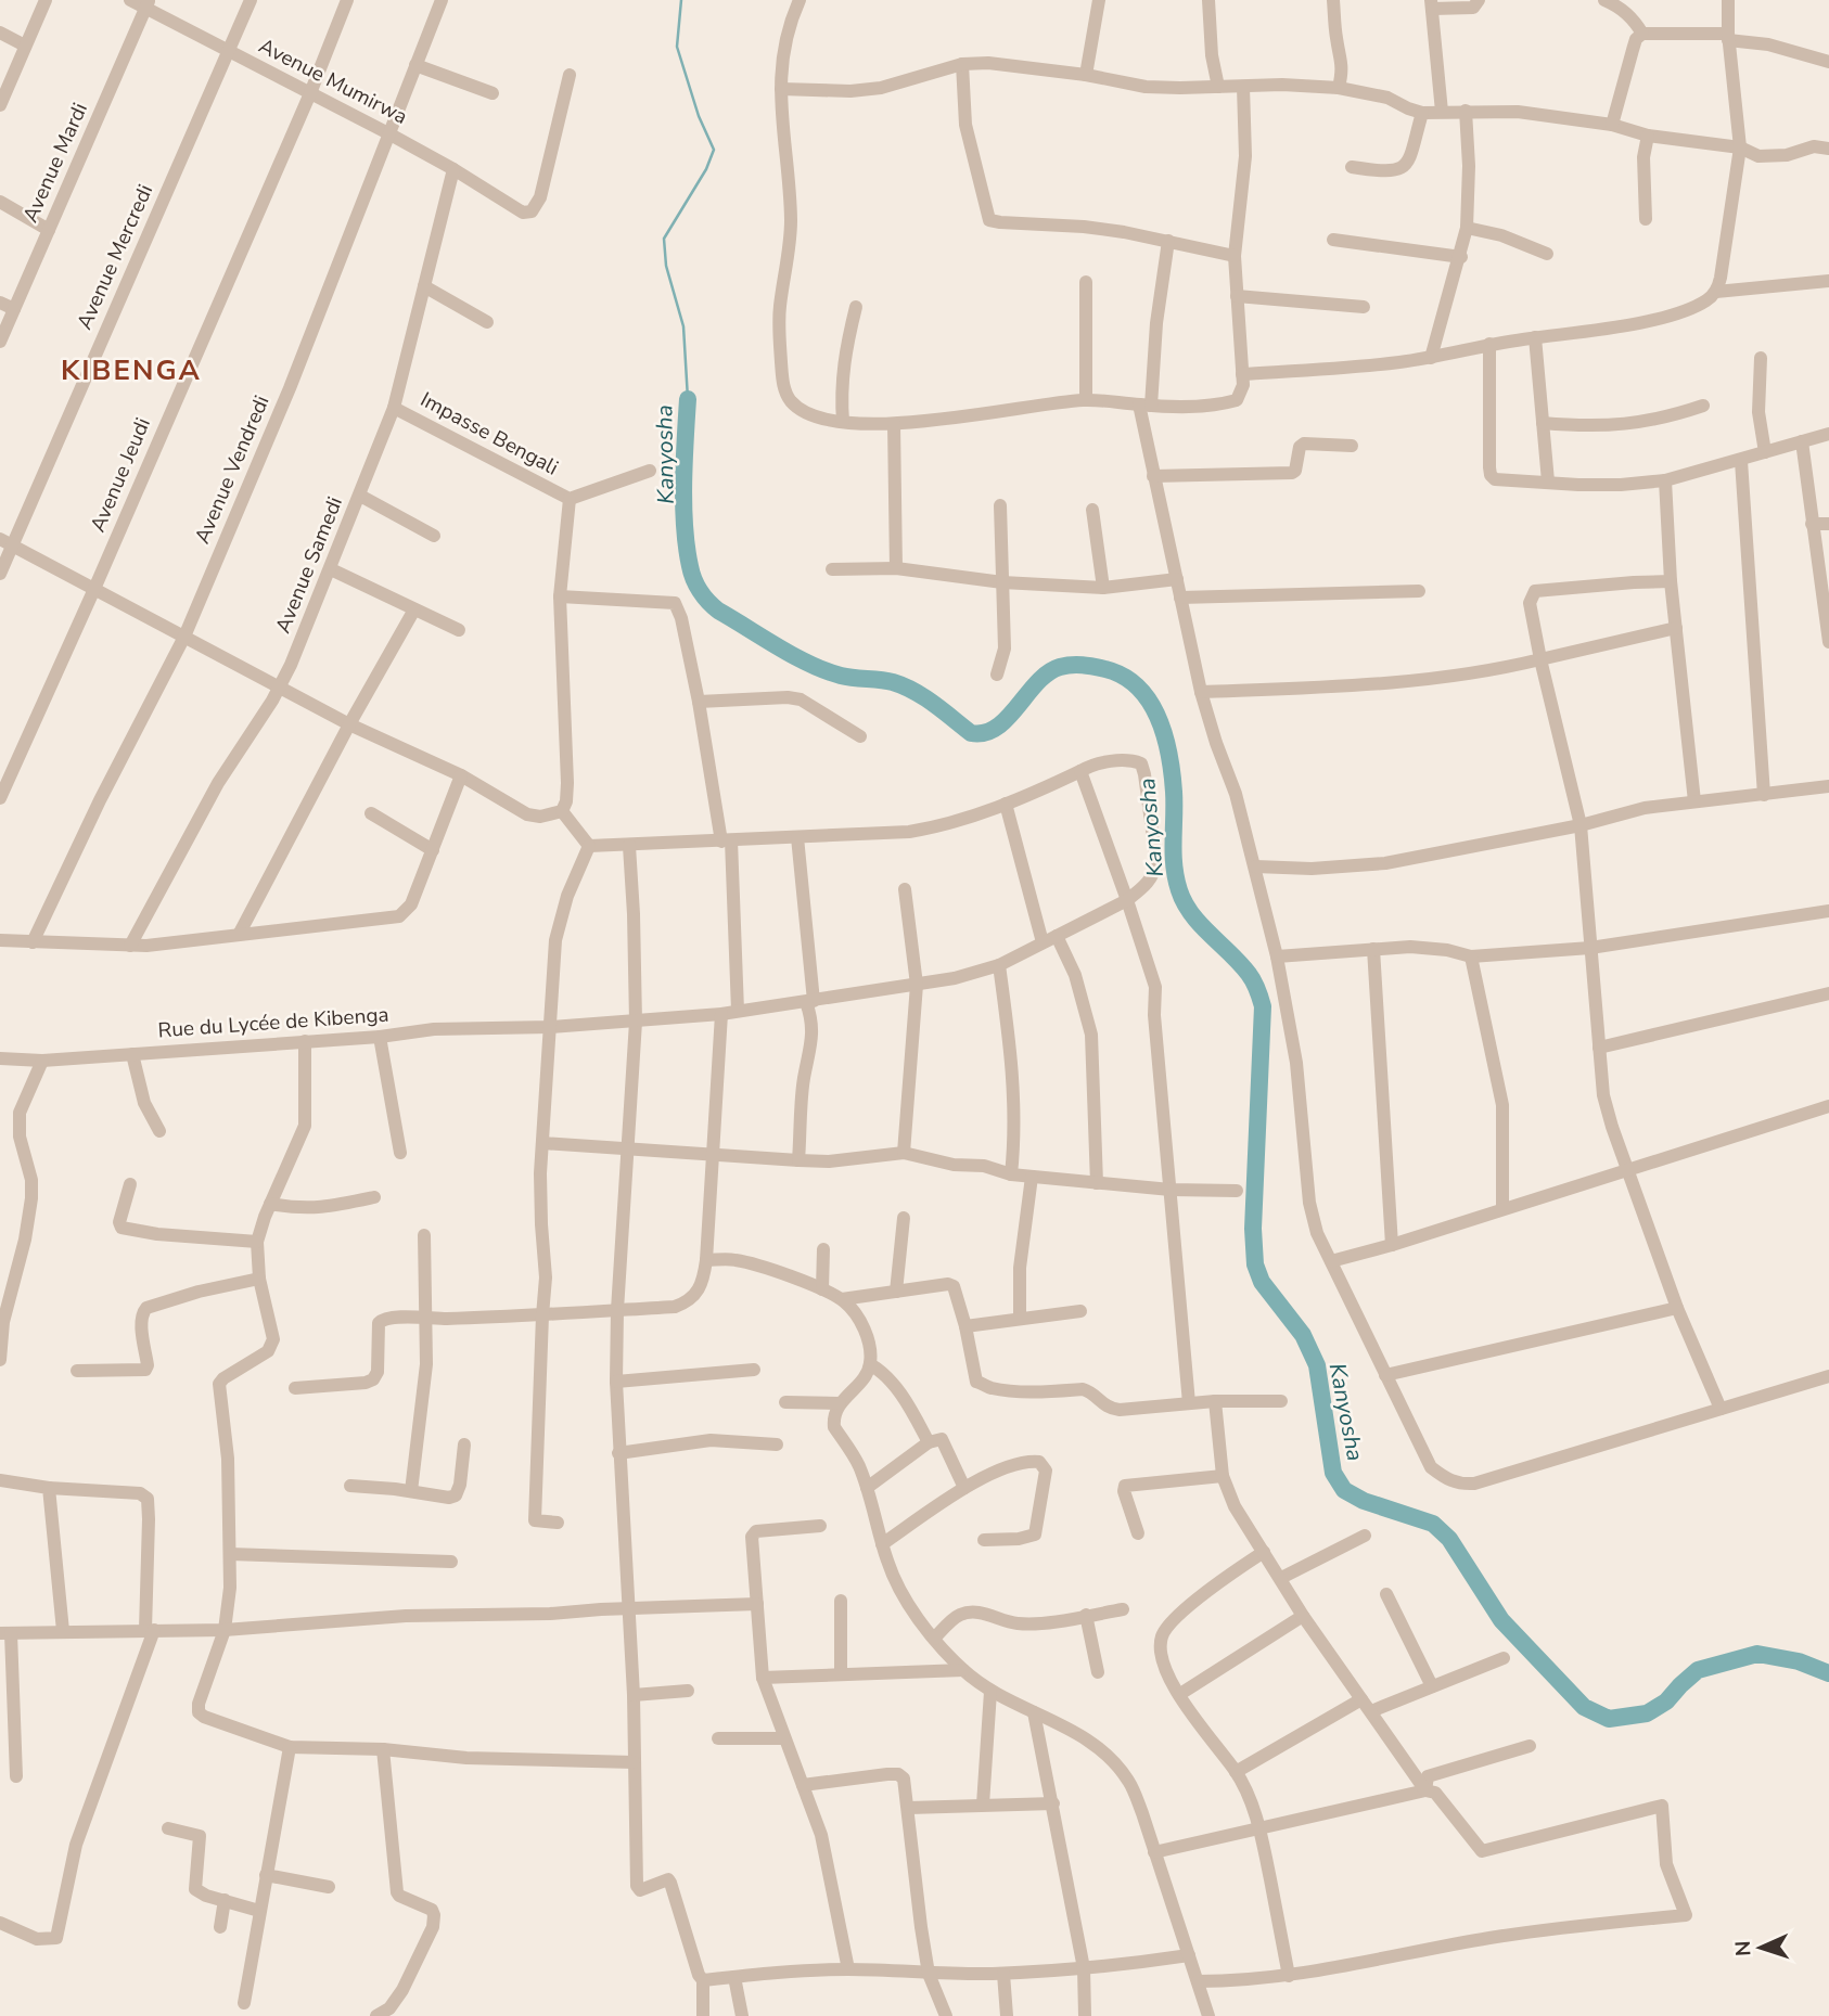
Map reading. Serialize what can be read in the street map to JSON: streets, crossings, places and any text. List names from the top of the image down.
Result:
{
  "streets": {
    "street": [
      "Avenue Mumirwa",
      "Avenue Mardi",
      "Avenue Mercredi",
      "Impasse Bengali",
      "Avenue Vendredi",
      "Avenue Jeudi",
      "Avenue Samedi",
      "Rue du Lycée de Kibenga"
    ]
  },
  "crossings": [
    ["Avenue Mumirwa", "Avenue Mardi"],
    ["Avenue Mumirwa", "Avenue Mercredi"],
    ["Avenue Mumirwa", "Avenue Vendredi"],
    ["Avenue Mumirwa", "Avenue Jeudi"],
    ["Avenue Mumirwa", "Avenue Samedi"],
    ["Impasse Bengali", "Avenue Samedi"]
  ],
  "districts": ["KIBENGA"],
  "water": ["Kanyosha"],
  "north": "left"
}
